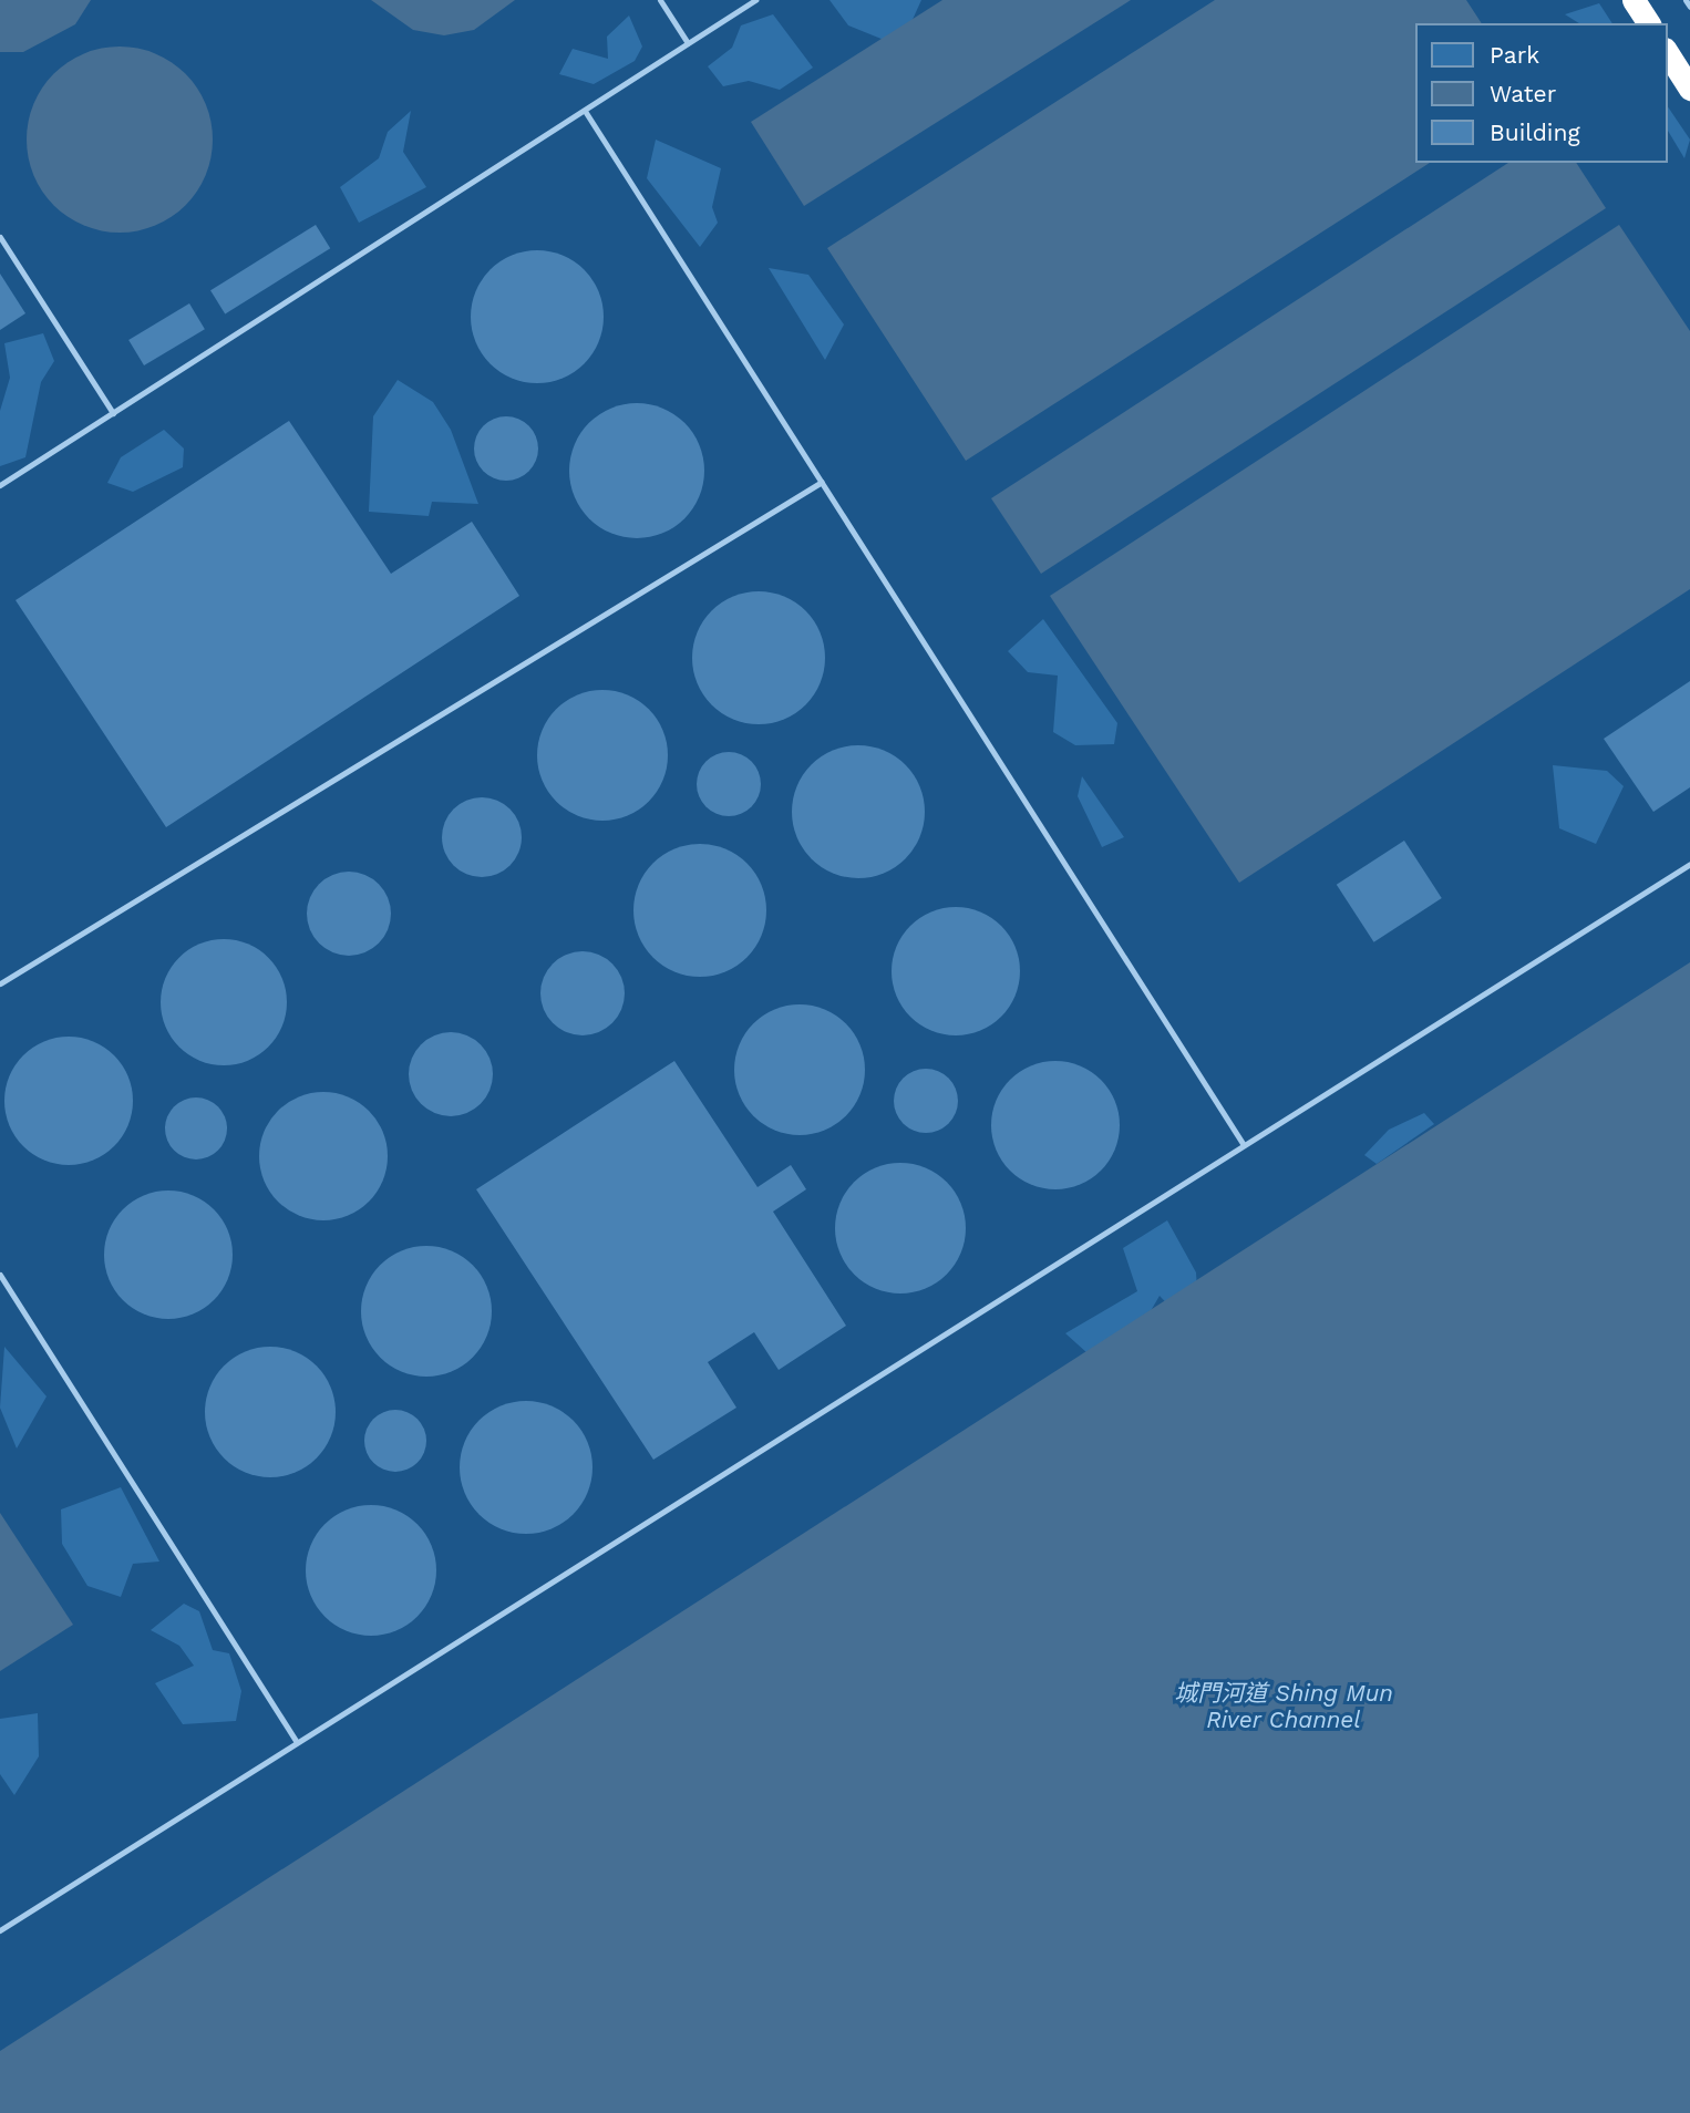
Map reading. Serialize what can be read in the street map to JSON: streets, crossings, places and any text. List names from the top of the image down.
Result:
{
  "water": ["城門河道 Shing Mun River Channel"],
  "legend": ["Park", "Water", "Building"]
}
